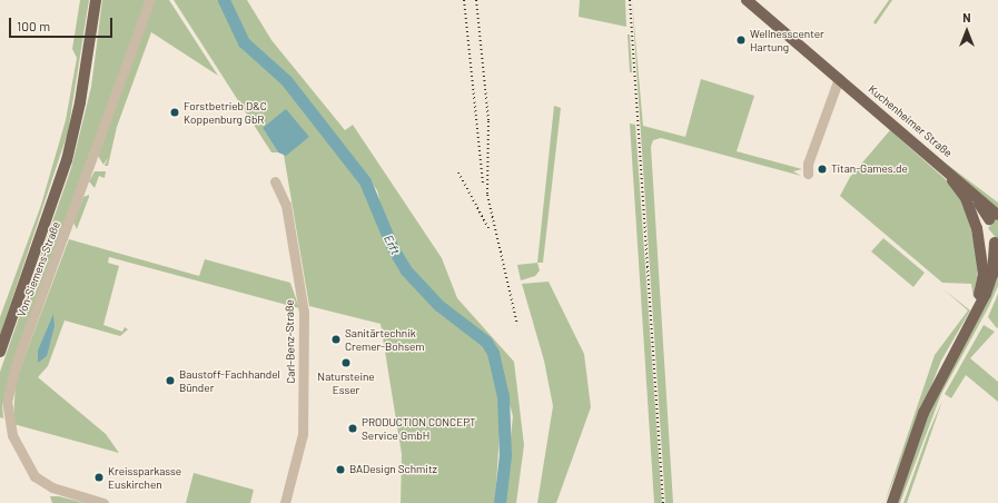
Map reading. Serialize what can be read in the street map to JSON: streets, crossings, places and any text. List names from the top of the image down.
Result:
{
  "streets": {
    "main road": ["Kuchenheimer Straße"],
    "street": ["Von-Siemens-Straße", "Carl-Benz-Straße"]
  },
  "water": ["Erft"],
  "places": [
    "Wellnesscenter Hartung",
    "Forstbetrieb D&C Koppenburg GbR",
    "Titan-Games.de",
    "Sanitärtechnik Cremer-Bohsem",
    "Natursteine Esser",
    "Baustoff-Fachhandel Bünder",
    "PRODUCTION CONCEPT Service GmbH",
    "BADesign Schmitz",
    "Kreissparkasse Euskirchen"
  ],
  "scale_bar": "100 m",
  "north": "top"
}
